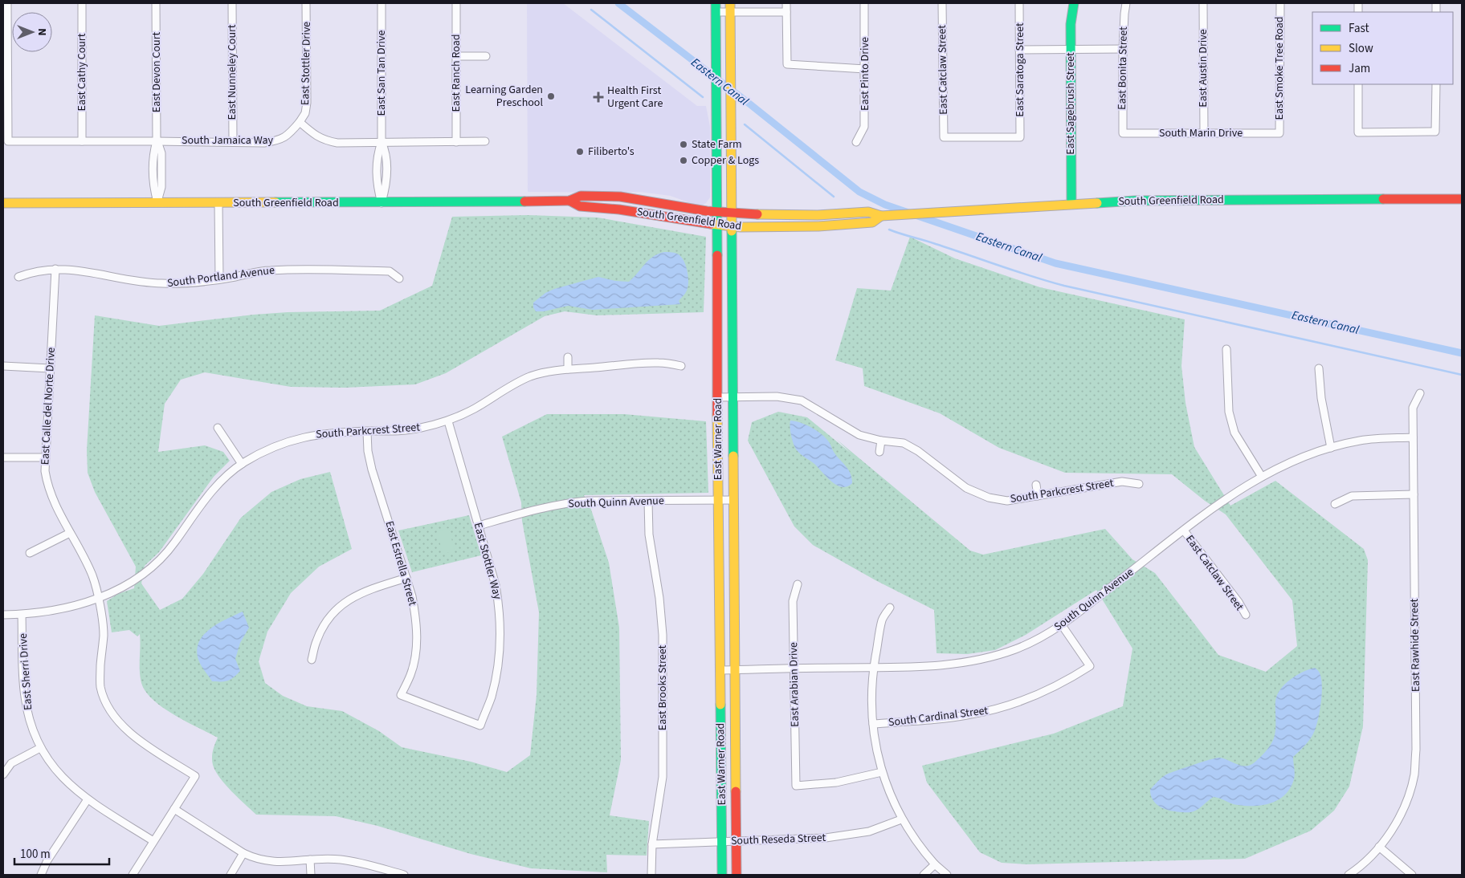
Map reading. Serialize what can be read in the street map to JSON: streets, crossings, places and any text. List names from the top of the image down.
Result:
{
  "streets": {
    "main road": ["East Sagebrush Street", "South Greenfield Road", "East Warner Road"],
    "street": [
      "East Stottler Drive",
      "East Bonita Street",
      "East Austin Drive",
      "East Smoke Tree Road",
      "East Catclaw Street",
      "East Saratoga Street",
      "East Cathy Court",
      "East Devon Court",
      "East Nunneley Court",
      "East San Tan Drive",
      "East Ranch Road",
      "East Pinto Drive",
      "South Marin Drive",
      "South Jamaica Way",
      "South Portland Avenue",
      "East Calle del Norte Drive",
      "South Parkcrest Street",
      "South Quinn Avenue",
      "East Stottler Way",
      "East Estrella Street",
      "East Rawhide Street",
      "East Sherri Drive",
      "East Arabian Drive",
      "East Brooks Street",
      "South Cardinal Street",
      "South Reseda Street"
    ]
  },
  "crossings": [
    ["East Stottler Drive", "South Jamaica Way"],
    ["East Bonita Street", "South Marin Drive"],
    ["East Austin Drive", "South Marin Drive"],
    ["East Smoke Tree Road", "South Marin Drive"],
    ["East Catclaw Street", "East Saratoga Street"],
    ["East Catclaw Street", "South Quinn Avenue"],
    ["East Cathy Court", "South Jamaica Way"],
    ["East Devon Court", "South Jamaica Way"],
    ["East Devon Court", "South Greenfield Road"],
    ["East Nunneley Court", "South Jamaica Way"],
    ["East San Tan Drive", "South Greenfield Road"],
    ["East Sagebrush Street", "South Greenfield Road"],
    ["South Greenfield Road", "East Warner Road"],
    ["South Portland Avenue", "East Calle del Norte Drive"],
    ["East Calle del Norte Drive", "South Parkcrest Street"],
    ["South Parkcrest Street", "East Warner Road"],
    ["South Parkcrest Street", "East Stottler Way"],
    ["South Parkcrest Street", "East Estrella Street"],
    ["South Parkcrest Street", "East Sherri Drive"],
    ["East Warner Road", "South Quinn Avenue"],
    ["East Warner Road", "South Reseda Street"],
    ["South Quinn Avenue", "East Stottler Way"],
    ["South Quinn Avenue", "East Rawhide Street"],
    ["South Quinn Avenue", "East Arabian Drive"],
    ["South Quinn Avenue", "East Brooks Street"],
    ["South Quinn Avenue", "South Cardinal Street"],
    ["East Stottler Way", "East Estrella Street"],
    ["East Brooks Street", "South Reseda Street"]
  ],
  "water": ["Eastern Canal"],
  "places": {
    "other": [
      "Learning Garden Preschool",
      "State Farm",
      "Filiberto's",
      "Copper & Logs"
    ],
    "health": ["Health First Urgent Care"]
  },
  "legend": ["Fast", "Slow", "Jam"],
  "scale_bar": "100 m",
  "north": "right"
}
